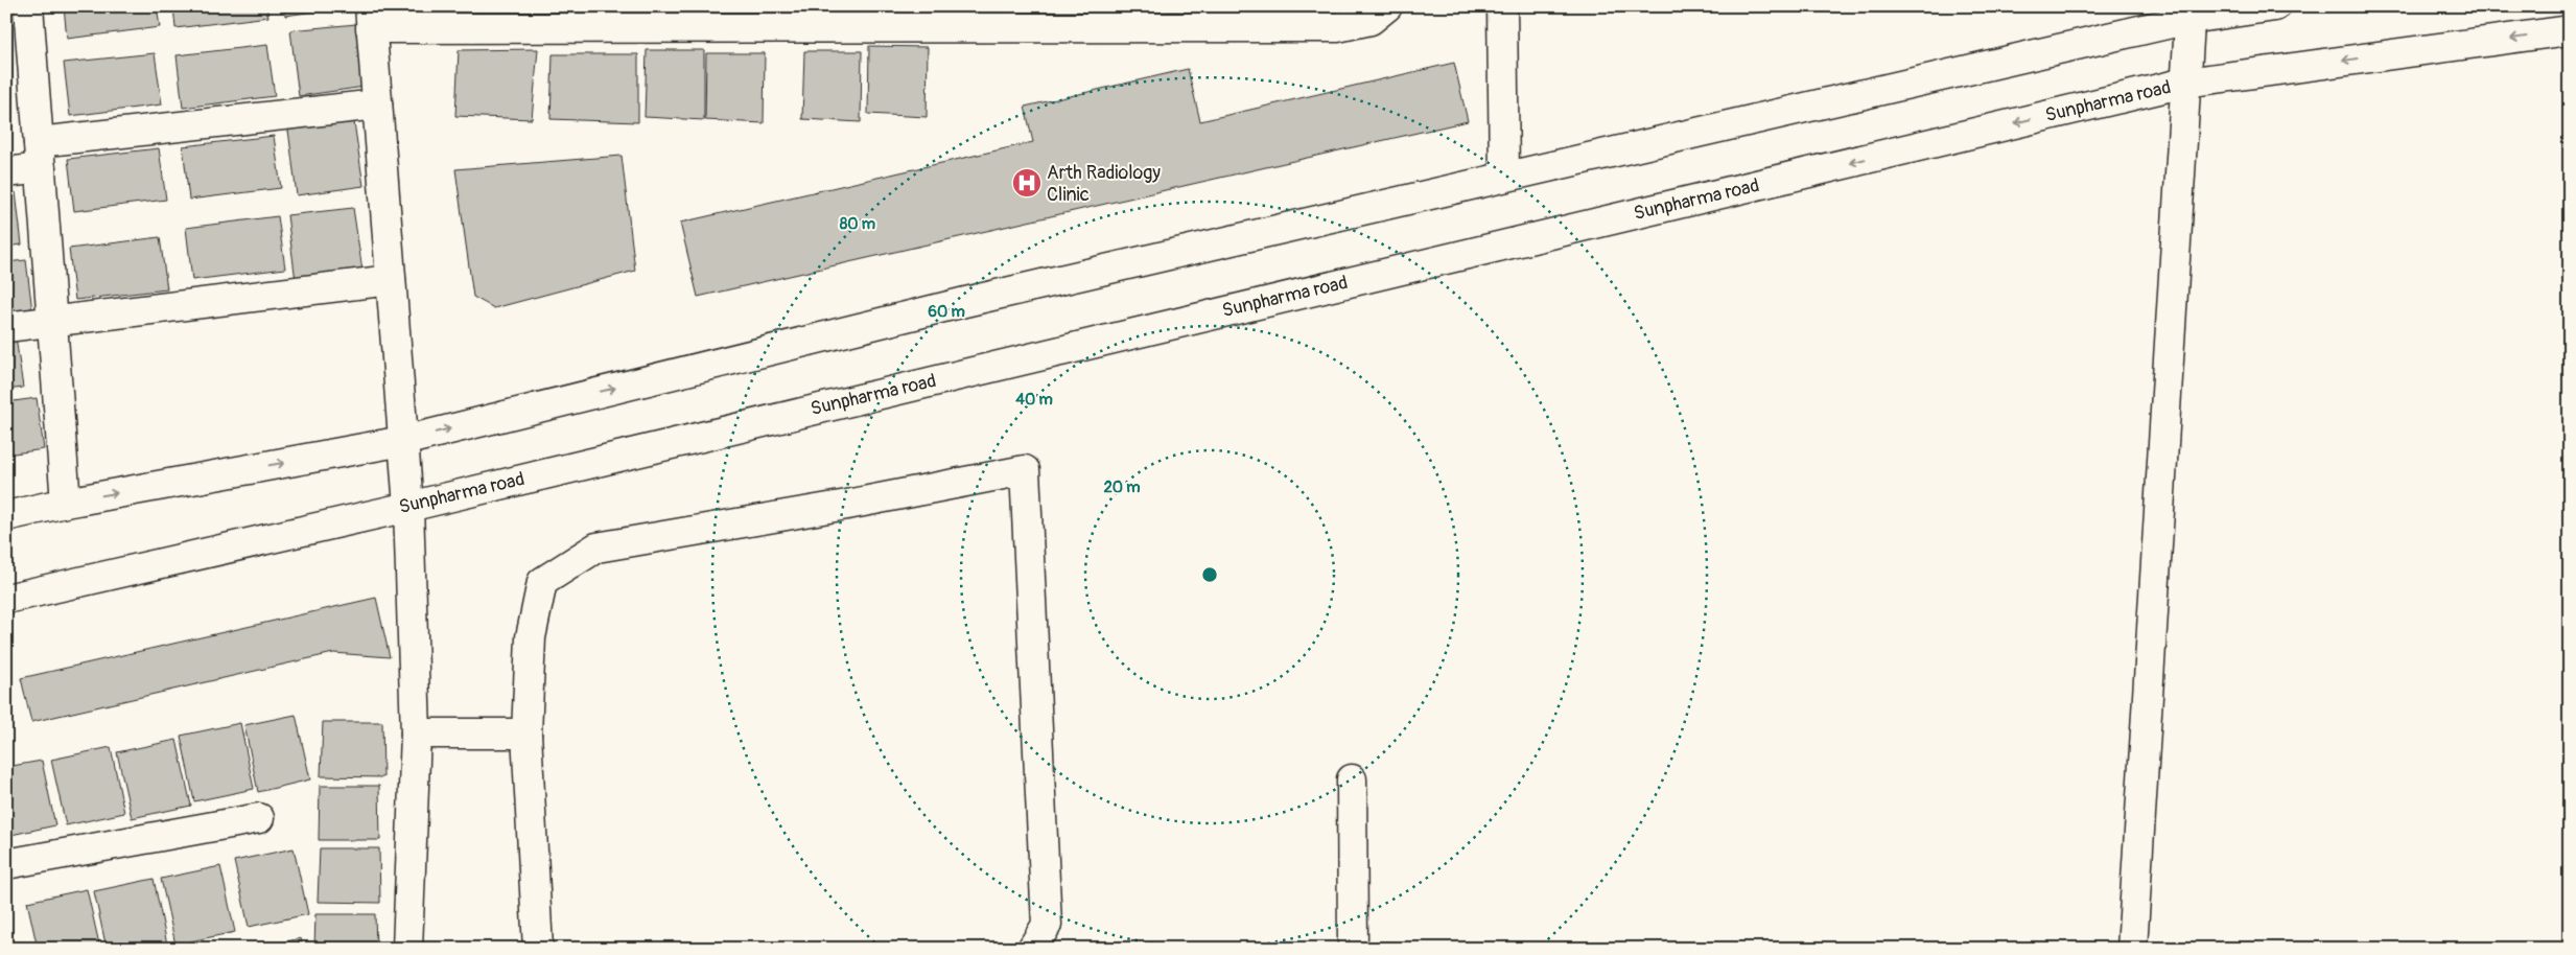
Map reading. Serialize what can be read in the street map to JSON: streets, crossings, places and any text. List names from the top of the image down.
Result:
{
  "streets": {
    "street": ["Sunpharma road"]
  },
  "places": {
    "hospital": ["Arth Radiology Clinic"]
  },
  "rings": [
    "80 m",
    "60 m",
    "40 m",
    "20 m"
  ]
}
